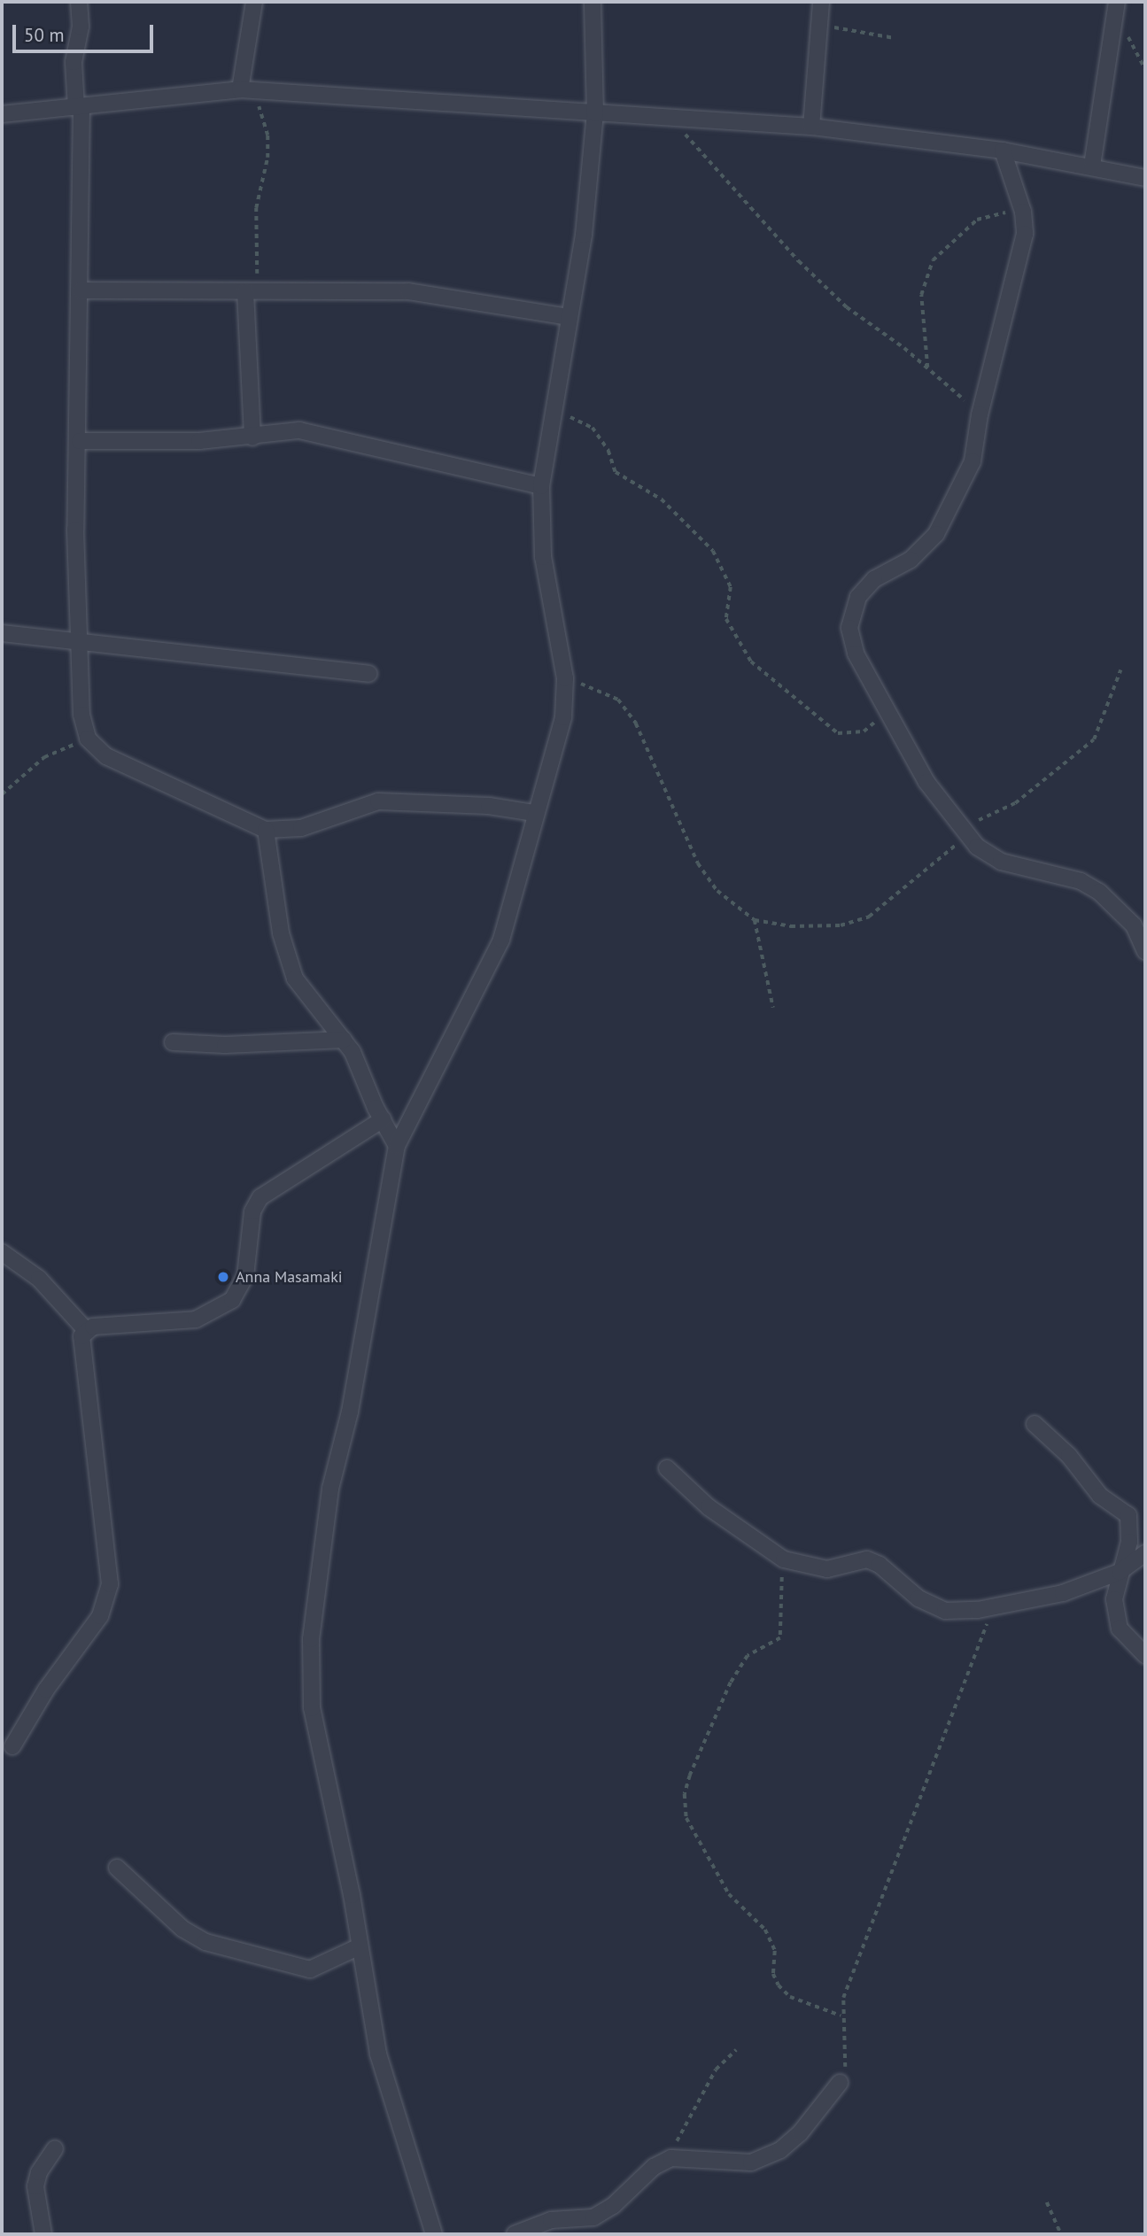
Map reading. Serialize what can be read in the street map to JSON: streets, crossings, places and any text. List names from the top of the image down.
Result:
{
  "places": ["Anna Masamaki"],
  "scale_bar": "50 m"
}
